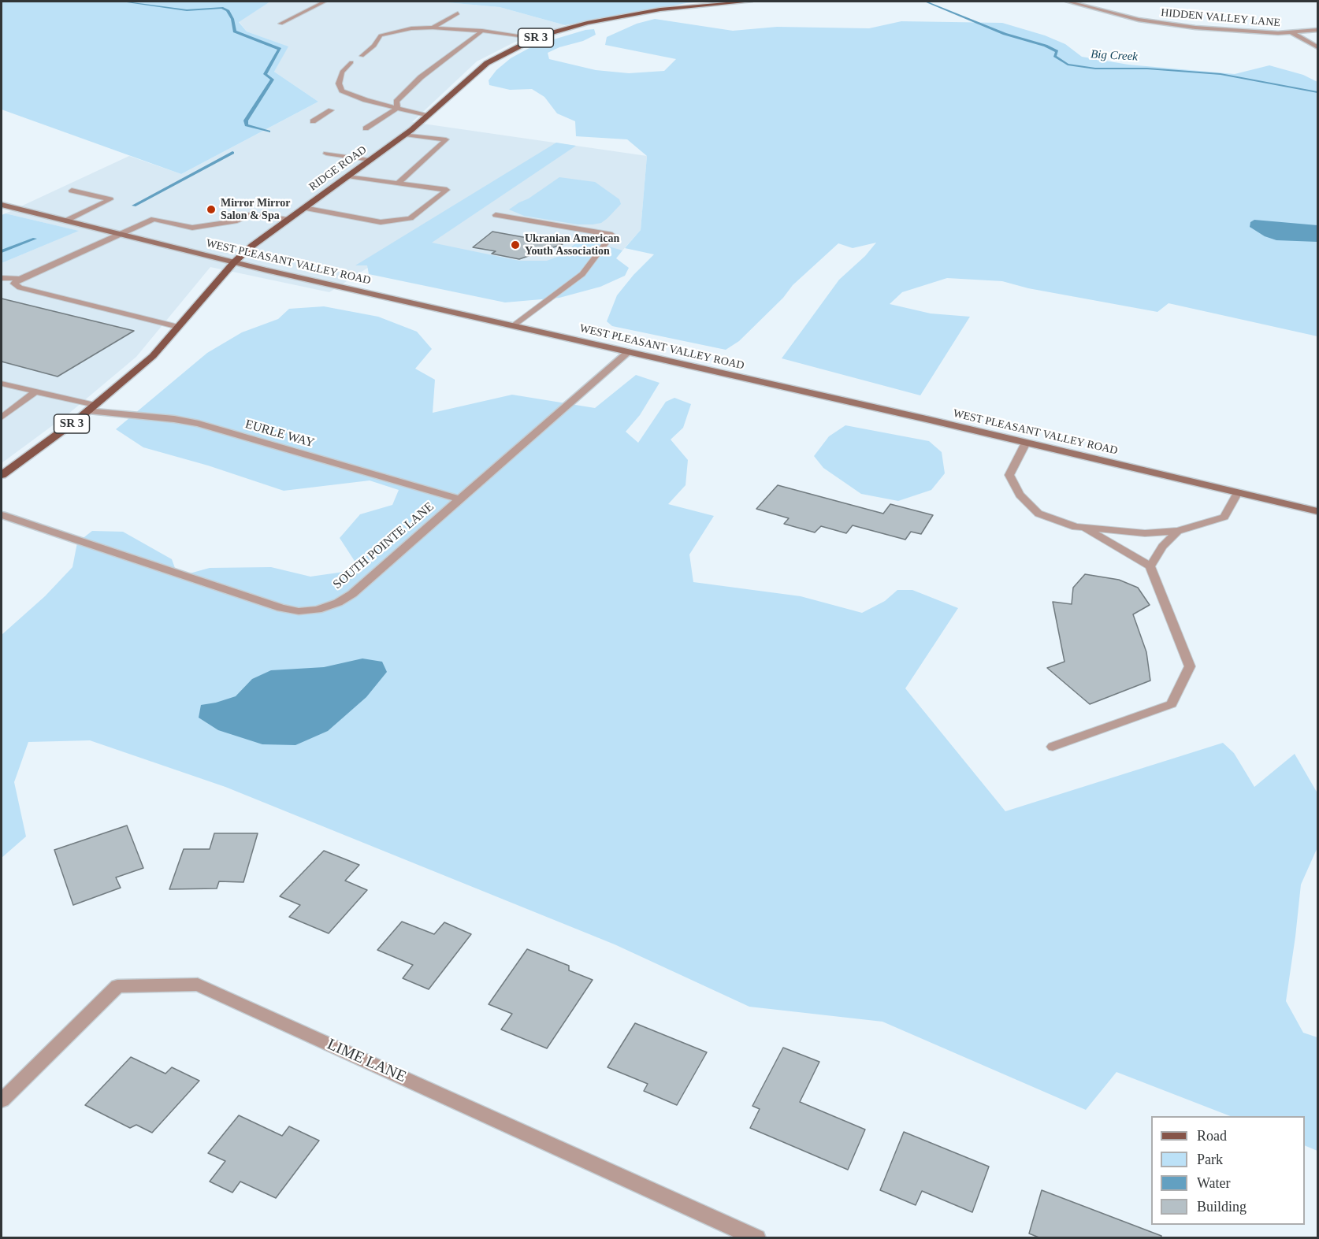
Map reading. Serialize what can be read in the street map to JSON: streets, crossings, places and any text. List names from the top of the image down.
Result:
{
  "streets": {
    "main road": ["SR 3", "RIDGE ROAD", "WEST PLEASANT VALLEY ROAD"],
    "street": [
      "HIDDEN VALLEY LANE",
      "EURLE WAY",
      "SOUTH POINTE LANE",
      "LIME LANE"
    ]
  },
  "crossings": [
    ["RIDGE ROAD", "WEST PLEASANT VALLEY ROAD"],
    ["RIDGE ROAD", "EURLE WAY"],
    ["WEST PLEASANT VALLEY ROAD", "SOUTH POINTE LANE"],
    ["EURLE WAY", "SOUTH POINTE LANE"]
  ],
  "water": ["Big Creek"],
  "places": ["Mirror Mirror Salon & Spa", "Ukranian American Youth Association"],
  "legend": [
    "Road",
    "Park",
    "Water",
    "Building"
  ]
}
